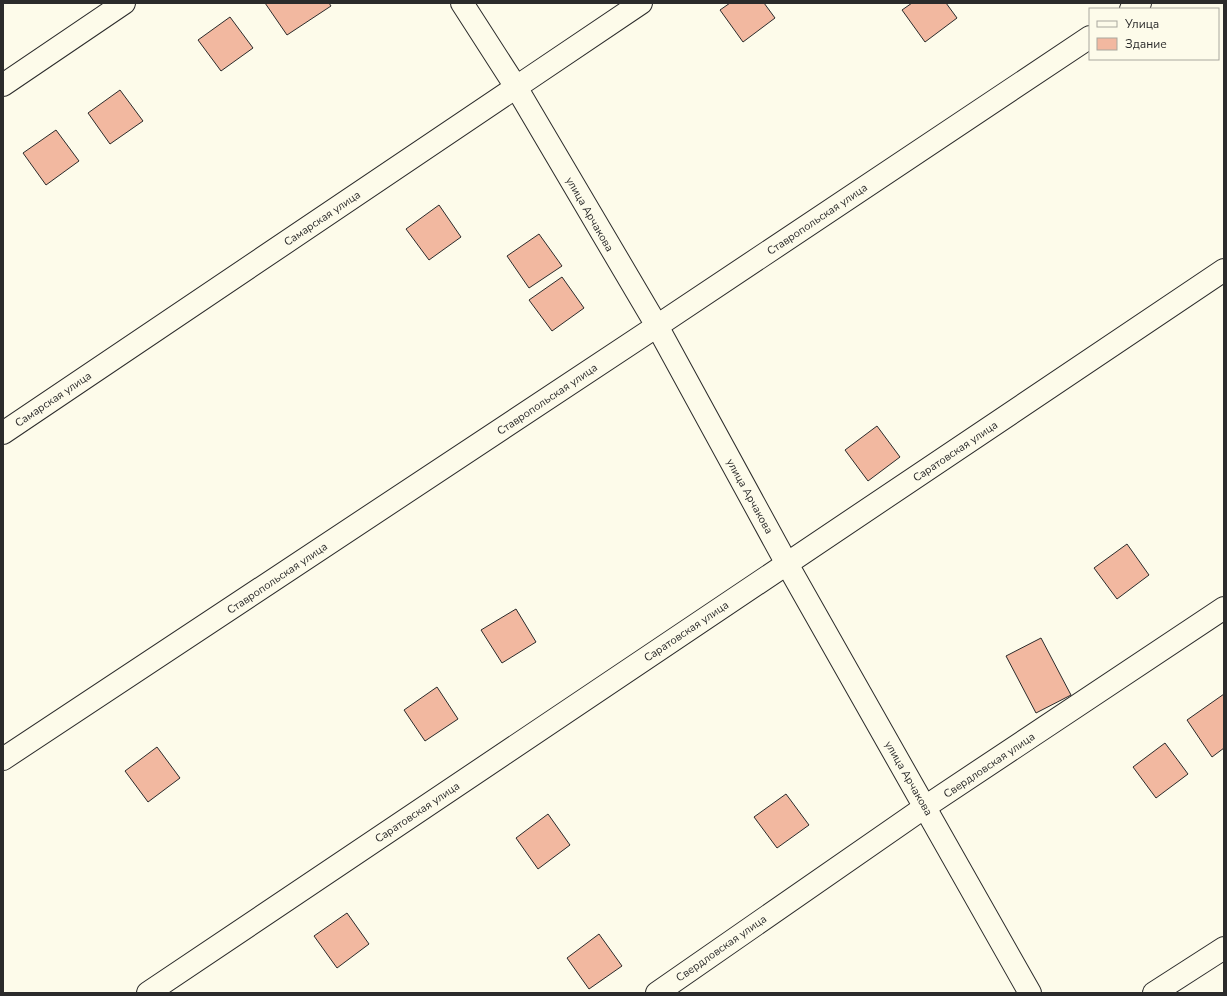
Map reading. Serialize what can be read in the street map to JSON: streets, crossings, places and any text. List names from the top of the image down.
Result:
{
  "streets": {
    "street": [
      "улица Арчакова",
      "Самарская улица",
      "Ставропольская улица",
      "Саратовская улица",
      "Свердловская улица"
    ]
  },
  "crossings": [
    ["улица Арчакова", "Самарская улица"],
    ["улица Арчакова", "Ставропольская улица"],
    ["улица Арчакова", "Саратовская улица"],
    ["улица Арчакова", "Свердловская улица"]
  ],
  "legend": ["Улица", "Здание"]
}
